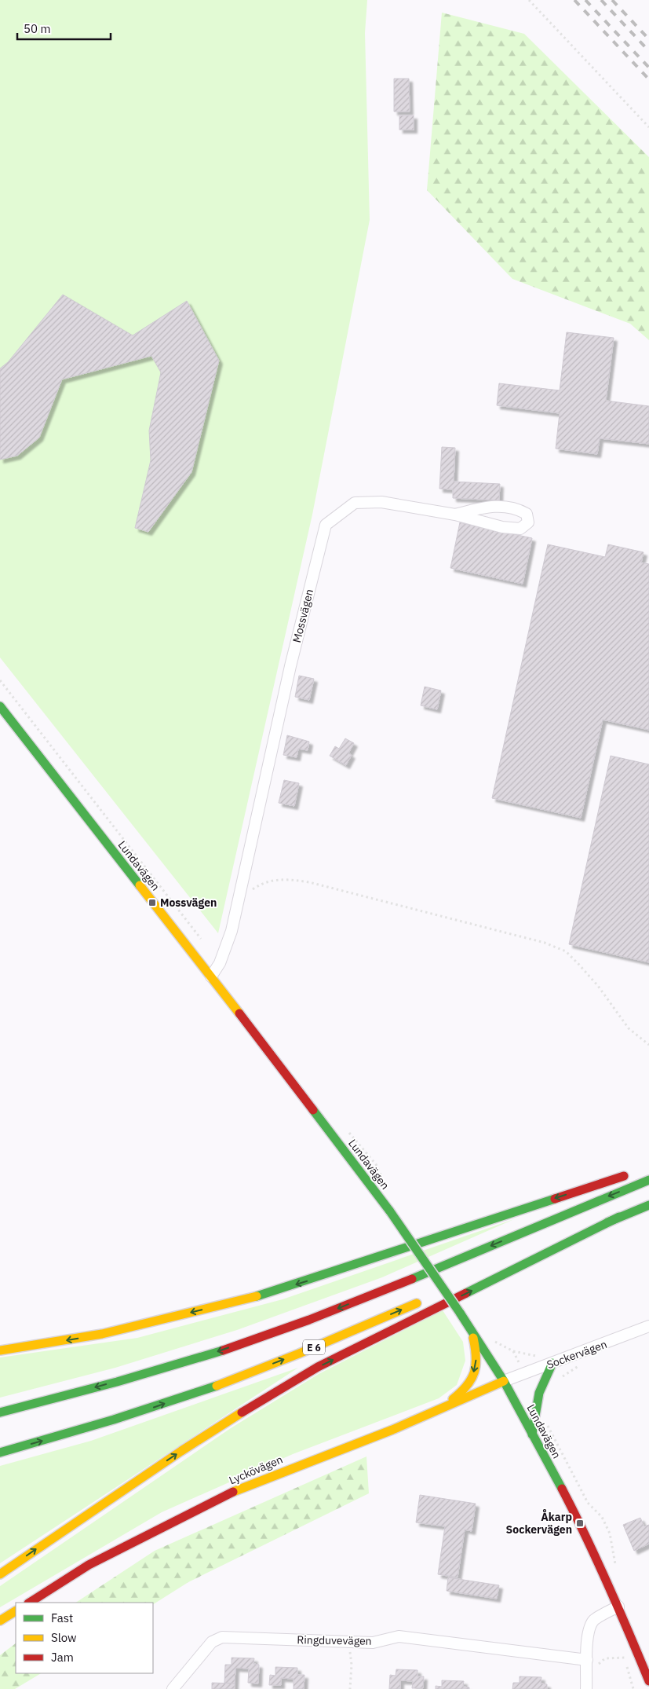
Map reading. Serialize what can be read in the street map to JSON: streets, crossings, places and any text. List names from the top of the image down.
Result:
{
  "streets": {
    "main road": ["Lundavägen", "E 6", "Lyckövägen"],
    "street": ["Mossvägen", "Sockervägen", "Ringduvevägen"]
  },
  "crossings": [
    ["Mossvägen", "Lundavägen"],
    ["Lundavägen", "Sockervägen"],
    ["Lundavägen", "Lyckövägen"],
    ["Sockervägen", "Lyckövägen"]
  ],
  "places": {
    "transit": ["Mossvägen", "Åkarp Sockervägen"]
  },
  "legend": ["Fast", "Slow", "Jam"],
  "scale_bar": "50 m"
}
